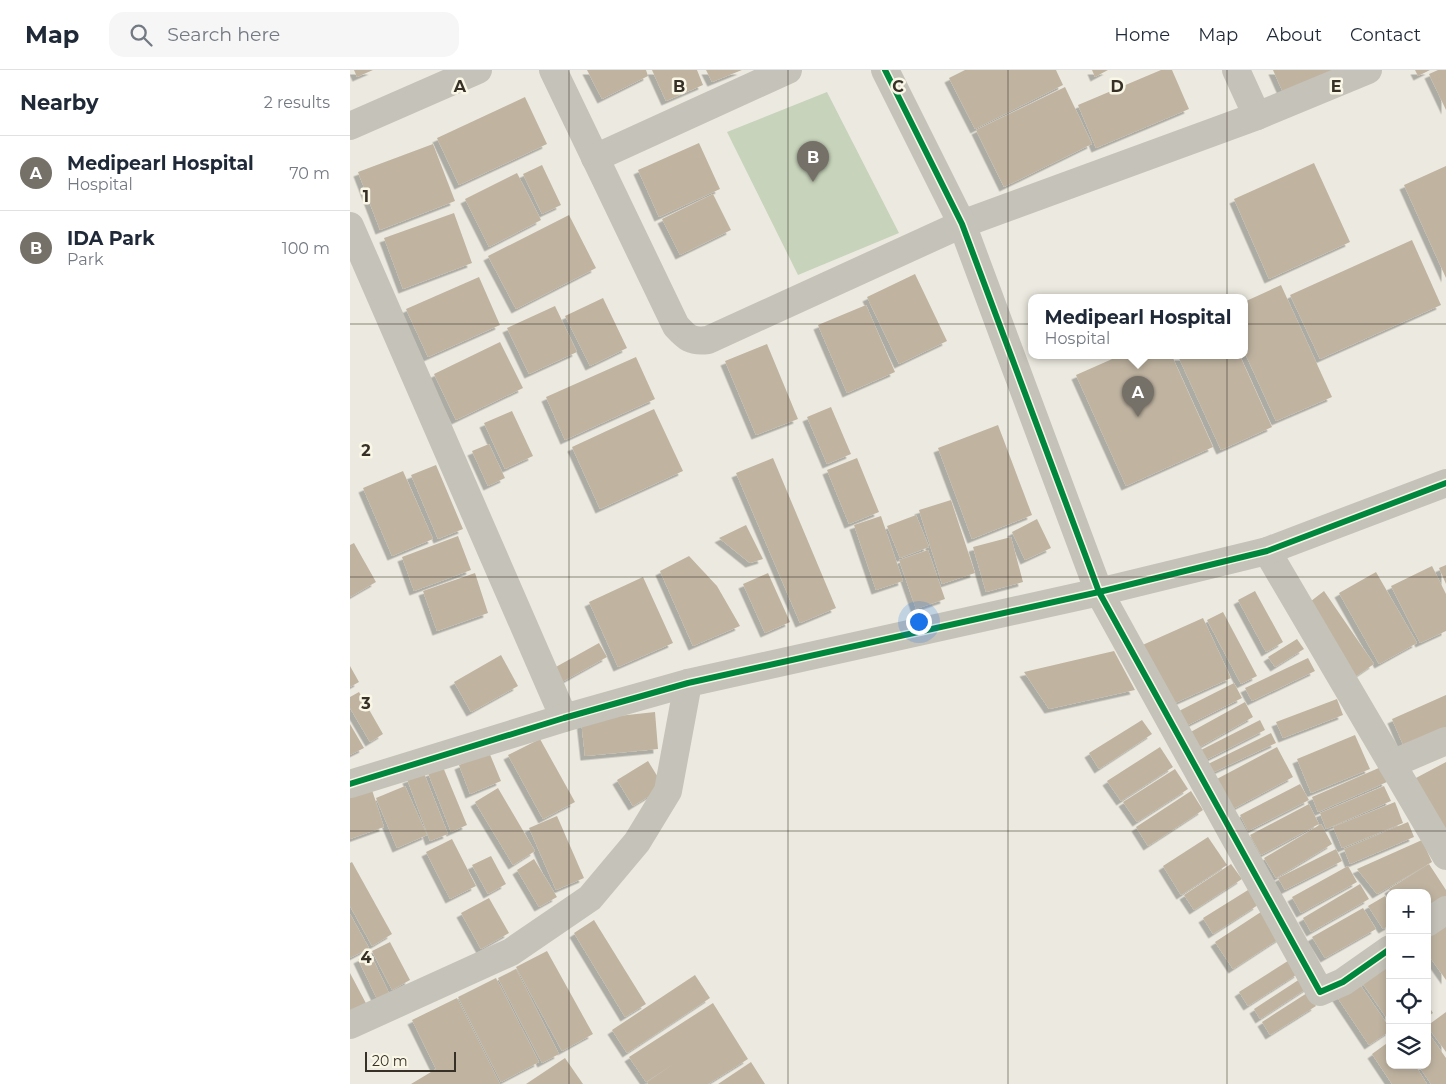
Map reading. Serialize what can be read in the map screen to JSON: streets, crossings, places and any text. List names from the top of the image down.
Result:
{
  "scale_bar": "20 m",
  "page": {
    "header": "Map",
    "search": "Search here",
    "nav": [
      "Home",
      "Map",
      "About",
      "Contact"
    ],
    "heading": ["Nearby", "2 results"],
    "list": [
      {
        "mark": "A",
        "name": "Medipearl Hospital",
        "note": "Hospital",
        "value": "70 m"
      },
      {
        "mark": "B",
        "name": "IDA Park",
        "note": "Park",
        "value": "100 m"
      }
    ],
    "pins": ["B", "A"],
    "popup": ["Medipearl Hospital", "Hospital"],
    "map_buttons": ["+", "−"],
    "scale": "20 m"
  },
  "grid": {
    "columns": [
      "A",
      "B",
      "C",
      "D",
      "E"
    ],
    "rows": [
      "1",
      "2",
      "3",
      "4"
    ]
  }
}
